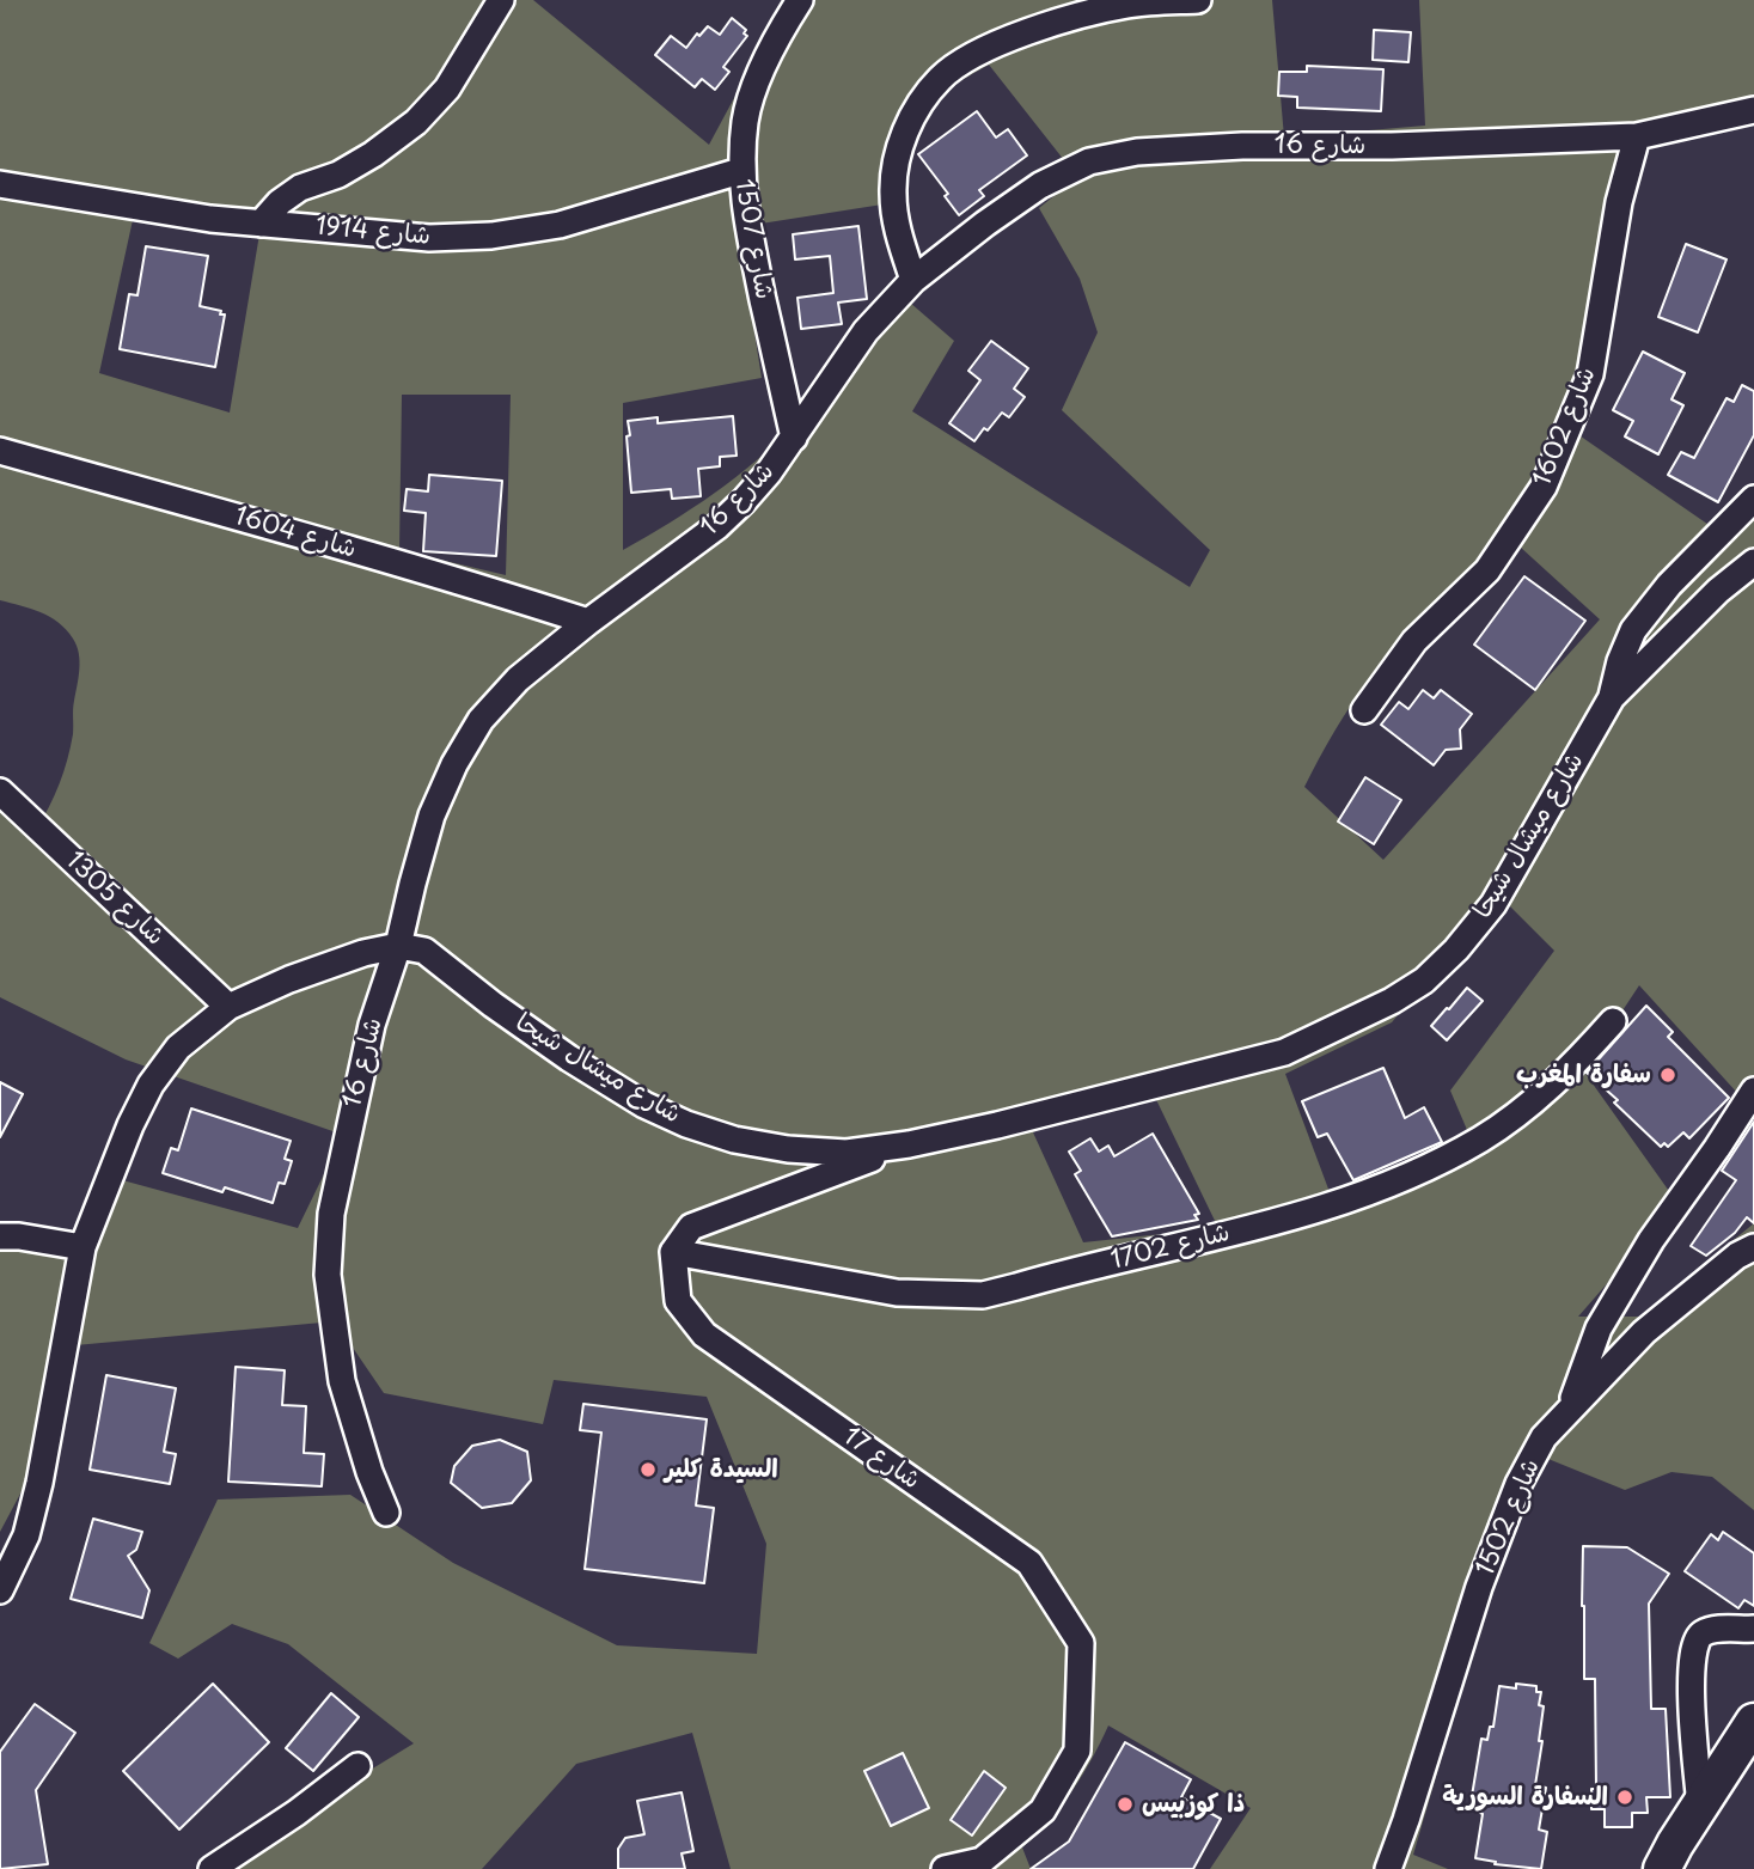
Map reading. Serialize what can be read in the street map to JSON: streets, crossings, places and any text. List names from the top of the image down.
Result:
{
  "streets": {
    "street": [
      "شارع 16",
      "شارع 1914",
      "شارع 1507",
      "شارع 1602",
      "شارع 1604",
      "شارع ميشال شيحا",
      "شارع 1305",
      "شارع 1702",
      "شارع 17",
      "شارع 1502"
    ]
  },
  "crossings": [
    ["شارع 16", "شارع 1507"],
    ["شارع 16", "شارع 1602"],
    ["شارع 16", "شارع 1604"],
    ["شارع 16", "شارع ميشال شيحا"],
    ["شارع 1914", "شارع 1507"],
    ["شارع 1702", "شارع 17"]
  ],
  "places": [
    "سفارة المغرب",
    "السيدة كلير",
    "السفارة السورية",
    "ذا كوزبيس"
  ]
}
